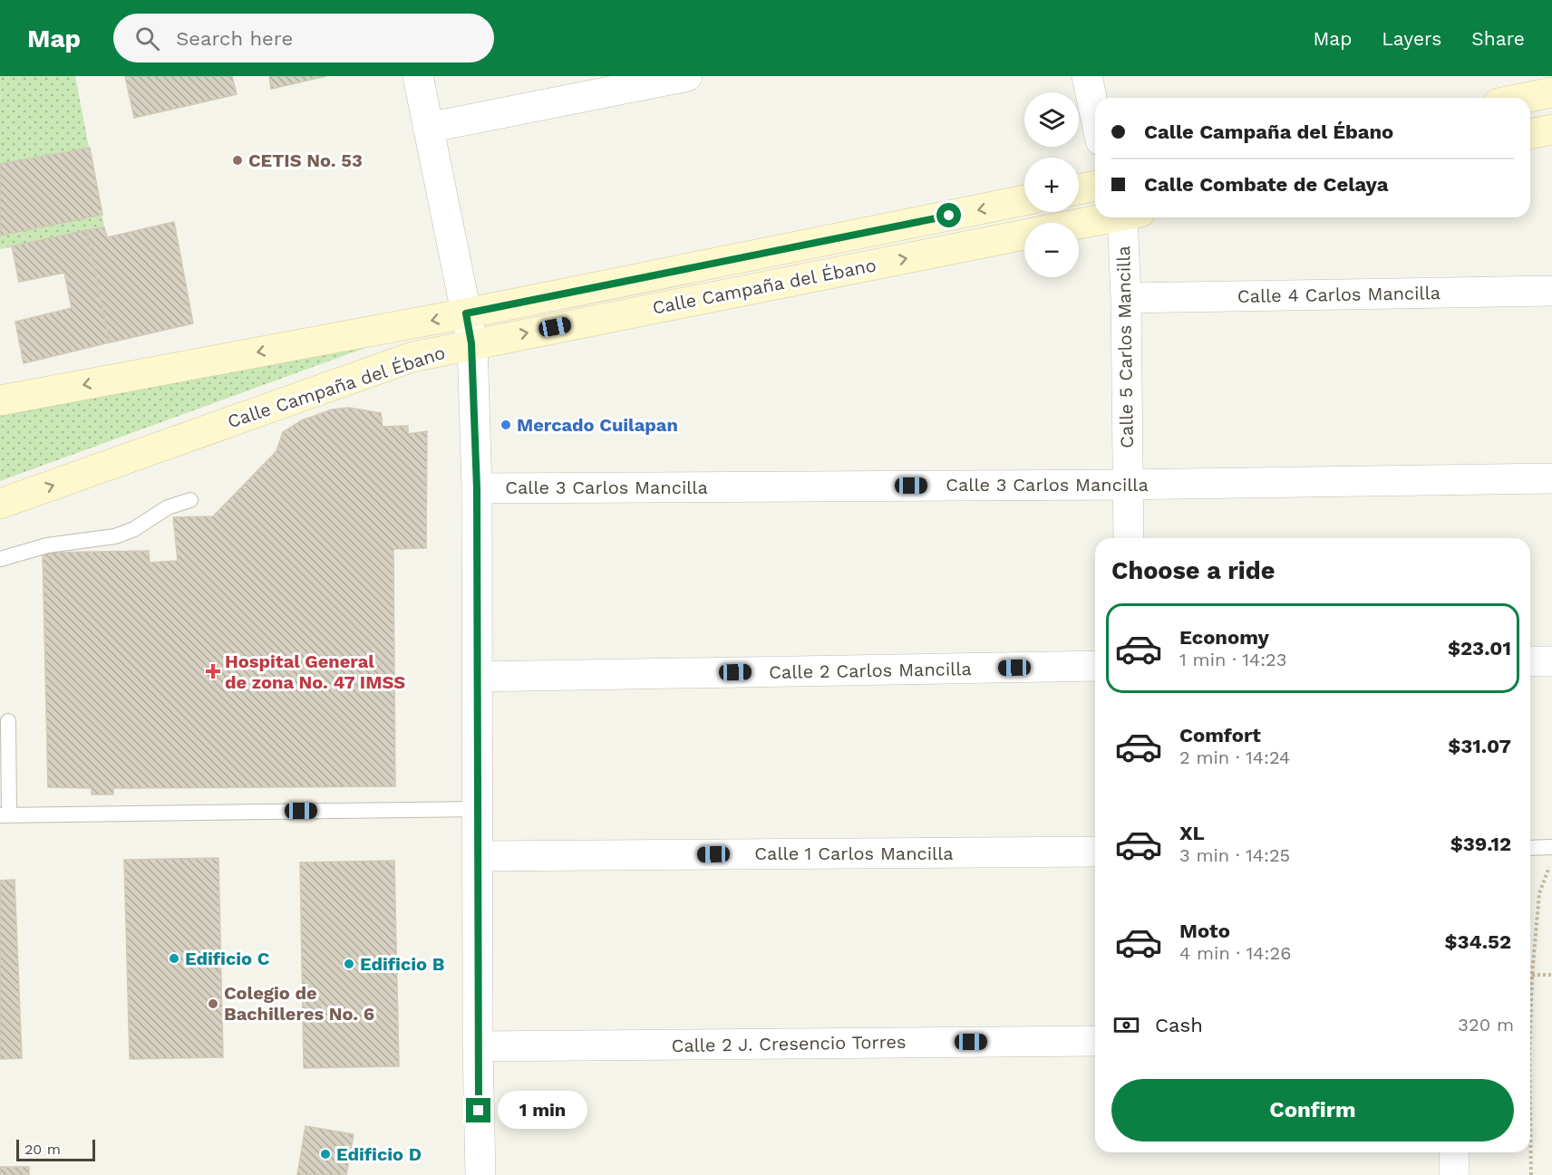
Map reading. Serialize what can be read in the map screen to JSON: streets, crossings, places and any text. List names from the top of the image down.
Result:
{
  "streets": {
    "street": [
      "Calle Campaña del Ébano",
      "Calle 4 Carlos Mancilla",
      "Calle 5 Carlos Mancilla",
      "Calle 3 Carlos Mancilla",
      "Calle 2 Carlos Mancilla",
      "Calle 1 Carlos Mancilla",
      "Calle 2 J. Cresencio Torres"
    ]
  },
  "crossings": [
    ["Calle 4 Carlos Mancilla", "Calle 5 Carlos Mancilla"],
    ["Calle 5 Carlos Mancilla", "Calle 3 Carlos Mancilla"]
  ],
  "places": {
    "other": [
      "CETIS No. 53",
      "Mercado Cuilapan",
      "Edificio C",
      "Edificio B",
      "Colegio de Bachilleres No. 6",
      "Edificio D"
    ],
    "health": ["Hospital General de zona No. 47 IMSS"]
  },
  "scale_bar": "20 m",
  "page": {
    "header": "Map",
    "search": "Search here",
    "nav": ["Map", "Layers", "Share"],
    "map_buttons": ["+", "−"],
    "banner": ["Calle Campaña del Ébano", "Calle Combate de Celaya"],
    "heading": "Choose a ride",
    "list": [
      {
        "name": "Economy",
        "note": "1 min · 14:23",
        "value": "$23.01"
      },
      {
        "name": "Comfort",
        "note": "2 min · 14:24",
        "value": "$31.07"
      },
      {
        "name": "XL",
        "note": "3 min · 14:25",
        "value": "$39.12"
      },
      {
        "name": "Moto",
        "note": "4 min · 14:26",
        "value": "$34.52"
      }
    ],
    "pay": ["Cash", "320 m"],
    "buttons": "Confirm",
    "bubble": "1 min",
    "scale": "20 m"
  }
}
